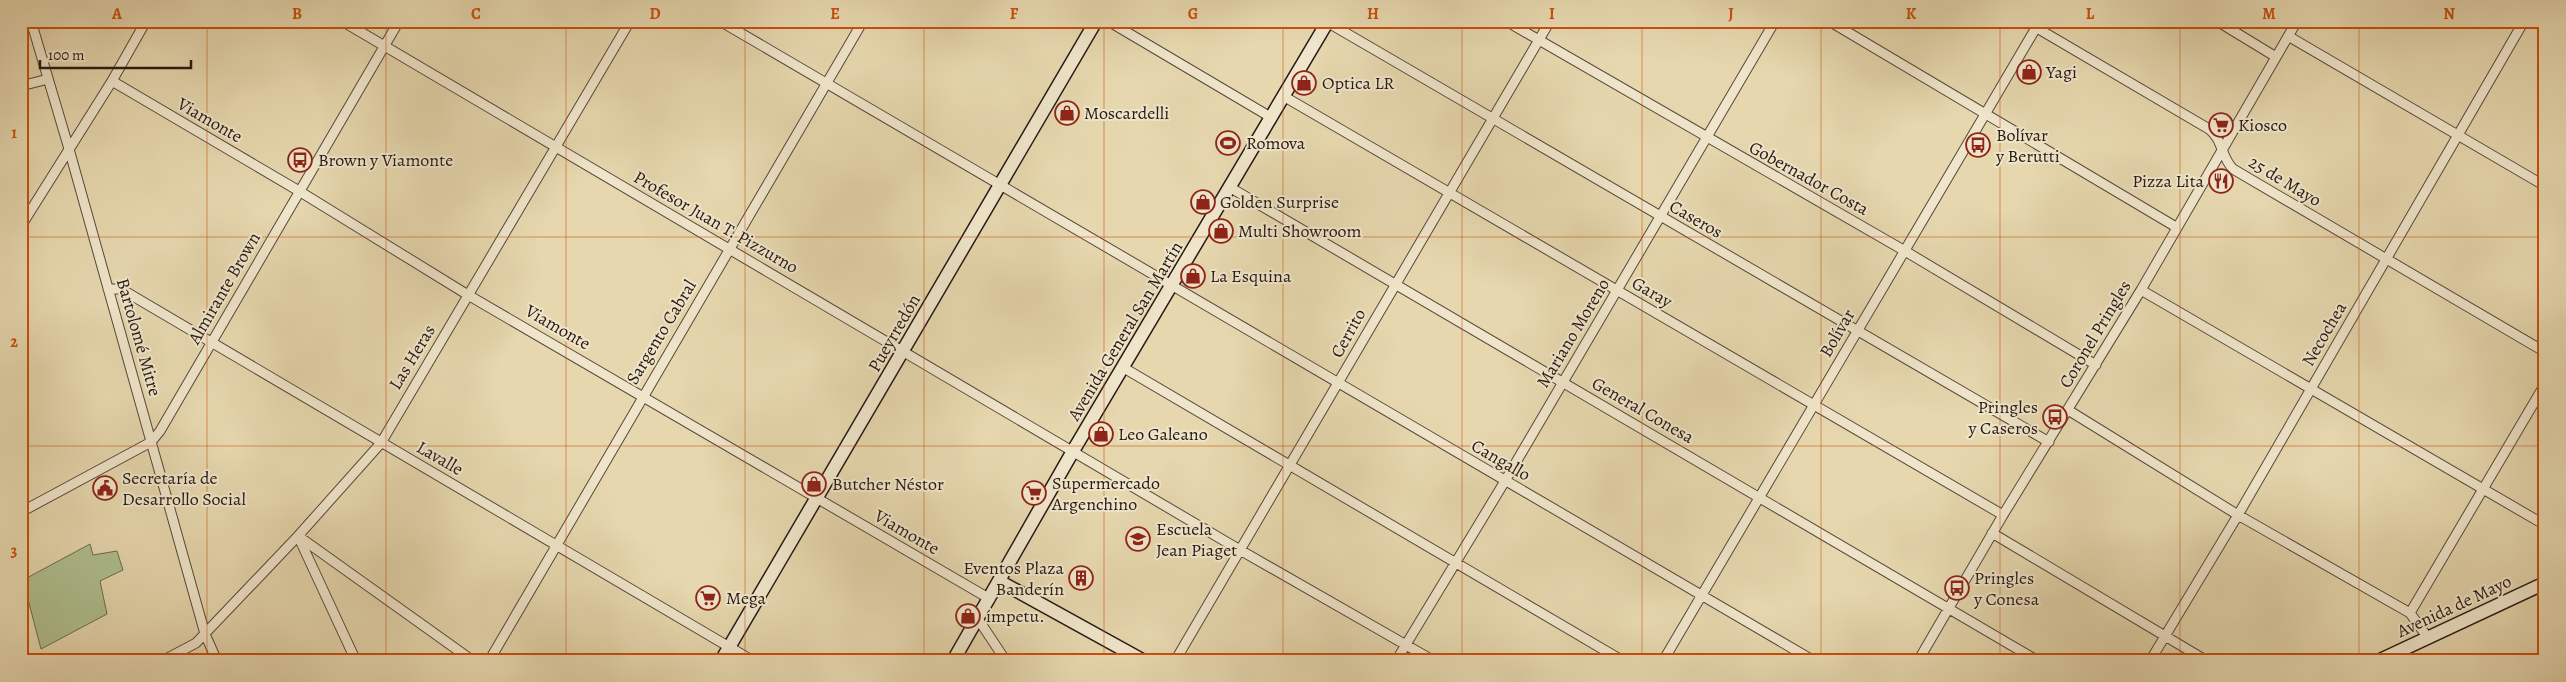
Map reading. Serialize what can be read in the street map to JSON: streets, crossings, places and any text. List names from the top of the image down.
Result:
{
  "streets": {
    "street": [
      "Viamonte",
      "Gobernador Costa",
      "25 de Mayo",
      "Caseros",
      "Profesor Juan T. Pizzurno",
      "Almirante Brown",
      "Garay",
      "Avenida General San Martín",
      "Sargento Cabral",
      "Pueyrredón",
      "Cerrito",
      "Mariano Moreno",
      "Bolívar",
      "Coronel Pringles",
      "Necochea",
      "Bartolomé Mitre",
      "Las Heras",
      "General Conesa",
      "Lavalle",
      "Cangallo",
      "Avenida de Mayo"
    ]
  },
  "crossings": [
    ["Viamonte", "Almirante Brown"],
    ["Viamonte", "Avenida General San Martín"],
    ["Viamonte", "Sargento Cabral"],
    ["Viamonte", "Pueyrredón"],
    ["Viamonte", "Las Heras"],
    ["Gobernador Costa", "Cerrito"],
    ["Gobernador Costa", "Mariano Moreno"],
    ["Gobernador Costa", "Bolívar"],
    ["Gobernador Costa", "Coronel Pringles"],
    ["25 de Mayo", "Bolívar"],
    ["25 de Mayo", "Coronel Pringles"],
    ["25 de Mayo", "Necochea"],
    ["Caseros", "Avenida General San Martín"],
    ["Caseros", "Cerrito"],
    ["Caseros", "Mariano Moreno"],
    ["Caseros", "Bolívar"],
    ["Caseros", "Coronel Pringles"],
    ["Profesor Juan T. Pizzurno", "Almirante Brown"],
    ["Profesor Juan T. Pizzurno", "Avenida General San Martín"],
    ["Profesor Juan T. Pizzurno", "Sargento Cabral"],
    ["Profesor Juan T. Pizzurno", "Pueyrredón"],
    ["Profesor Juan T. Pizzurno", "Cerrito"],
    ["Profesor Juan T. Pizzurno", "Mariano Moreno"],
    ["Profesor Juan T. Pizzurno", "Las Heras"],
    ["Almirante Brown", "Bartolomé Mitre"],
    ["Almirante Brown", "Lavalle"],
    ["Garay", "Avenida General San Martín"],
    ["Garay", "Cerrito"],
    ["Garay", "Mariano Moreno"],
    ["Garay", "Bolívar"],
    ["Garay", "Coronel Pringles"],
    ["Avenida General San Martín", "General Conesa"],
    ["Avenida General San Martín", "Cangallo"],
    ["Sargento Cabral", "Lavalle"],
    ["Sargento Cabral", "Cangallo"],
    ["Pueyrredón", "Lavalle"],
    ["Pueyrredón", "Cangallo"],
    ["Cerrito", "General Conesa"],
    ["Cerrito", "Cangallo"],
    ["Mariano Moreno", "General Conesa"],
    ["Mariano Moreno", "Cangallo"],
    ["Bolívar", "General Conesa"],
    ["Bolívar", "Cangallo"],
    ["Coronel Pringles", "General Conesa"],
    ["Bartolomé Mitre", "Las Heras"],
    ["Bartolomé Mitre", "Lavalle"],
    ["Las Heras", "Lavalle"]
  ],
  "places": {
    "shop": [
      "Yagi",
      "Optica LR",
      "Moscardelli",
      "Golden Surprise",
      "Multi Showroom",
      "La Esquina",
      "Leo Galeano",
      "Butcher Néstor",
      "ímpetu."
    ],
    "supermarket": ["Kiosco", "Supermercado Argenchino", "Mega"],
    "sports": ["Romova"],
    "bus stop": [
      "Bolívar y Berutti",
      "Brown y Viamonte",
      "Pringles y Caseros",
      "Pringles y Conesa"
    ],
    "restaurant": ["Pizza Lita"],
    "public building": ["Secretaría de Desarrollo Social"],
    "school or university": ["Escuela Jean Piaget"],
    "building": ["Eventos Plaza Banderín"]
  },
  "scale_bar": "100 m",
  "grid": {
    "columns": [
      "A",
      "B",
      "C",
      "D",
      "E",
      "F",
      "G",
      "H",
      "I",
      "J",
      "K",
      "L",
      "M",
      "N"
    ],
    "rows": ["1", "2", "3"]
  }
}
